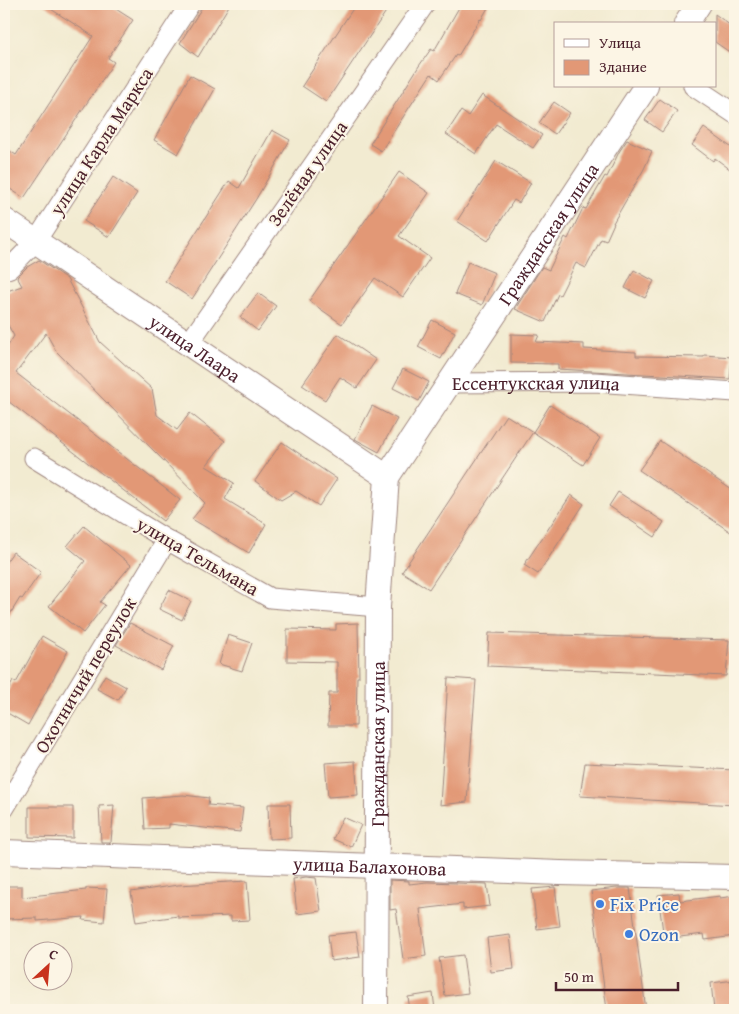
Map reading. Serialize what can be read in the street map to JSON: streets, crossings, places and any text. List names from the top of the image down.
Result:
{
  "streets": {
    "street": [
      "улица Карла Маркса",
      "Зелёная улица",
      "Гражданская улица",
      "улица Лаара",
      "Ессентукская улица",
      "улица Тельмана",
      "Охотничий переулок",
      "улица Балахонова"
    ]
  },
  "crossings": [
    ["улица Карла Маркса", "улица Лаара"],
    ["Зелёная улица", "улица Лаара"],
    ["Гражданская улица", "улица Лаара"],
    ["Гражданская улица", "Ессентукская улица"],
    ["Гражданская улица", "улица Тельмана"],
    ["Гражданская улица", "улица Балахонова"],
    ["улица Лаара", "Ессентукская улица"],
    ["улица Тельмана", "Охотничий переулок"]
  ],
  "places": ["Fix Price", "Ozon"],
  "legend": ["Улица", "Здание"],
  "scale_bar": "50 m",
  "north": "top right"
}
